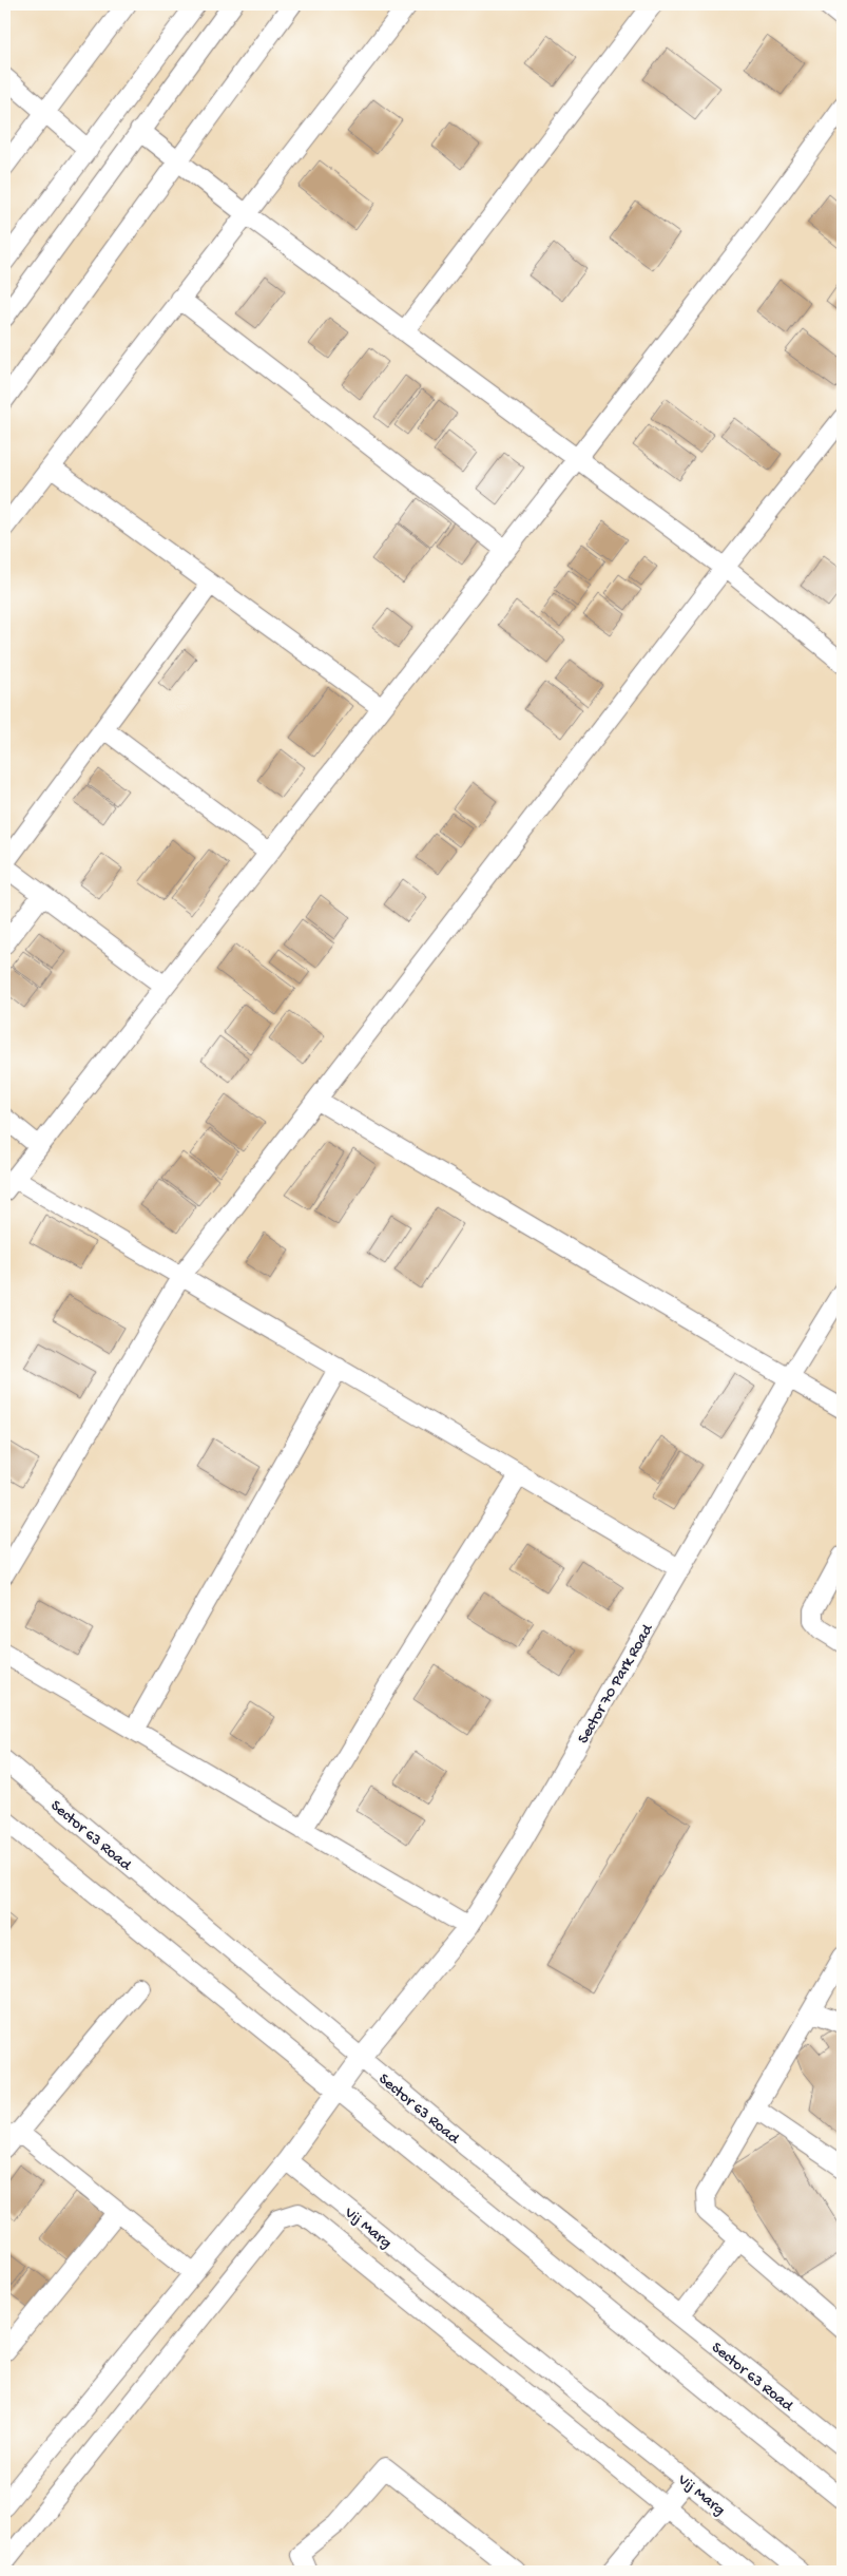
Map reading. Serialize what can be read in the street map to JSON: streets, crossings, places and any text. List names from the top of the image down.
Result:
{
  "streets": {
    "street": ["Sector 70 Park Road", "Sector 63 Road", "Vij Marg"]
  },
  "crossings": [
    ["Sector 70 Park Road", "Sector 63 Road"],
    ["Sector 70 Park Road", "Vij Marg"]
  ]
}
